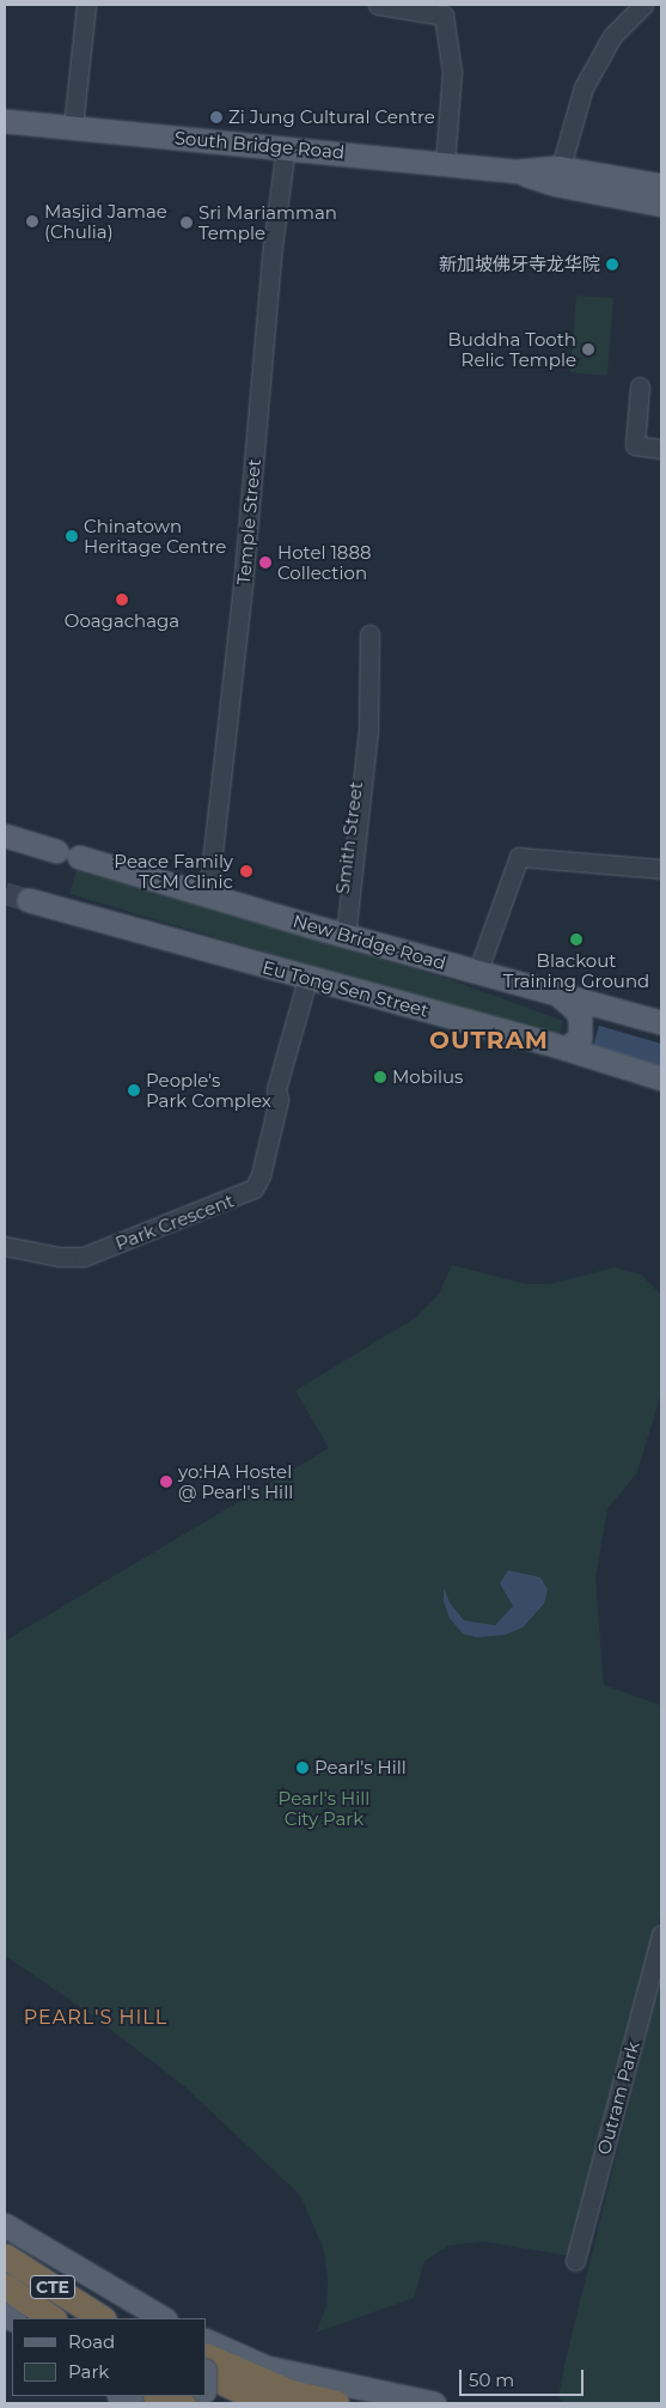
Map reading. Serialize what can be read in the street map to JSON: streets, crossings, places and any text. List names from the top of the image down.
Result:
{
  "streets": {
    "highway": ["CTE"],
    "main road": ["South Bridge Road", "New Bridge Road", "Eu Tong Sen Street"],
    "street": [
      "Temple Street",
      "Smith Street",
      "Park Crescent",
      "Outram Park"
    ]
  },
  "crossings": [
    ["South Bridge Road", "Temple Street"],
    ["Temple Street", "New Bridge Road"],
    ["Smith Street", "New Bridge Road"],
    ["Eu Tong Sen Street", "Park Crescent"]
  ],
  "districts": ["OUTRAM", "PEARL'S HILL"],
  "parks": ["Pearl's Hill City Park"],
  "places": [
    "Zi Jung Cultural Centre",
    "Masjid Jamae (Chulia)",
    "Sri Mariamman Temple",
    "新加坡佛牙寺龙华院",
    "Buddha Tooth Relic Temple",
    "Chinatown Heritage Centre",
    "Hotel 1888 Collection",
    "Ooagachaga",
    "Peace Family TCM Clinic",
    "Blackout Training Ground",
    "Mobilus",
    "People's Park Complex",
    "yo:HA Hostel @ Pearl's Hill",
    "Pearl's Hill"
  ],
  "legend": ["Road", "Park"],
  "scale_bar": "50 m"
}
